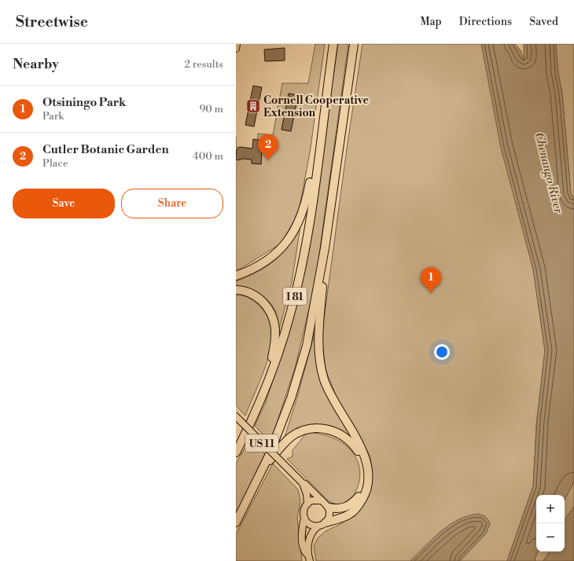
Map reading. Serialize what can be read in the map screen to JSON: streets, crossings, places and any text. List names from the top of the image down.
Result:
{
  "streets": {
    "highway": ["I 81"],
    "main road": ["US 11"]
  },
  "water": ["Chenango River"],
  "places": {
    "building": ["Cornell Cooperative Extension"]
  },
  "page": {
    "header": "Streetwise",
    "nav": ["Map", "Directions", "Saved"],
    "heading": ["Nearby", "2 results"],
    "list": [
      {
        "mark": "1",
        "name": "Otsiningo Park",
        "note": "Park",
        "value": "90 m"
      },
      {
        "mark": "2",
        "name": "Cutler Botanic Garden",
        "note": "Place",
        "value": "400 m"
      }
    ],
    "pins": ["2", "1"],
    "buttons": ["Save", "Share"],
    "map_buttons": ["+", "−"]
  }
}
